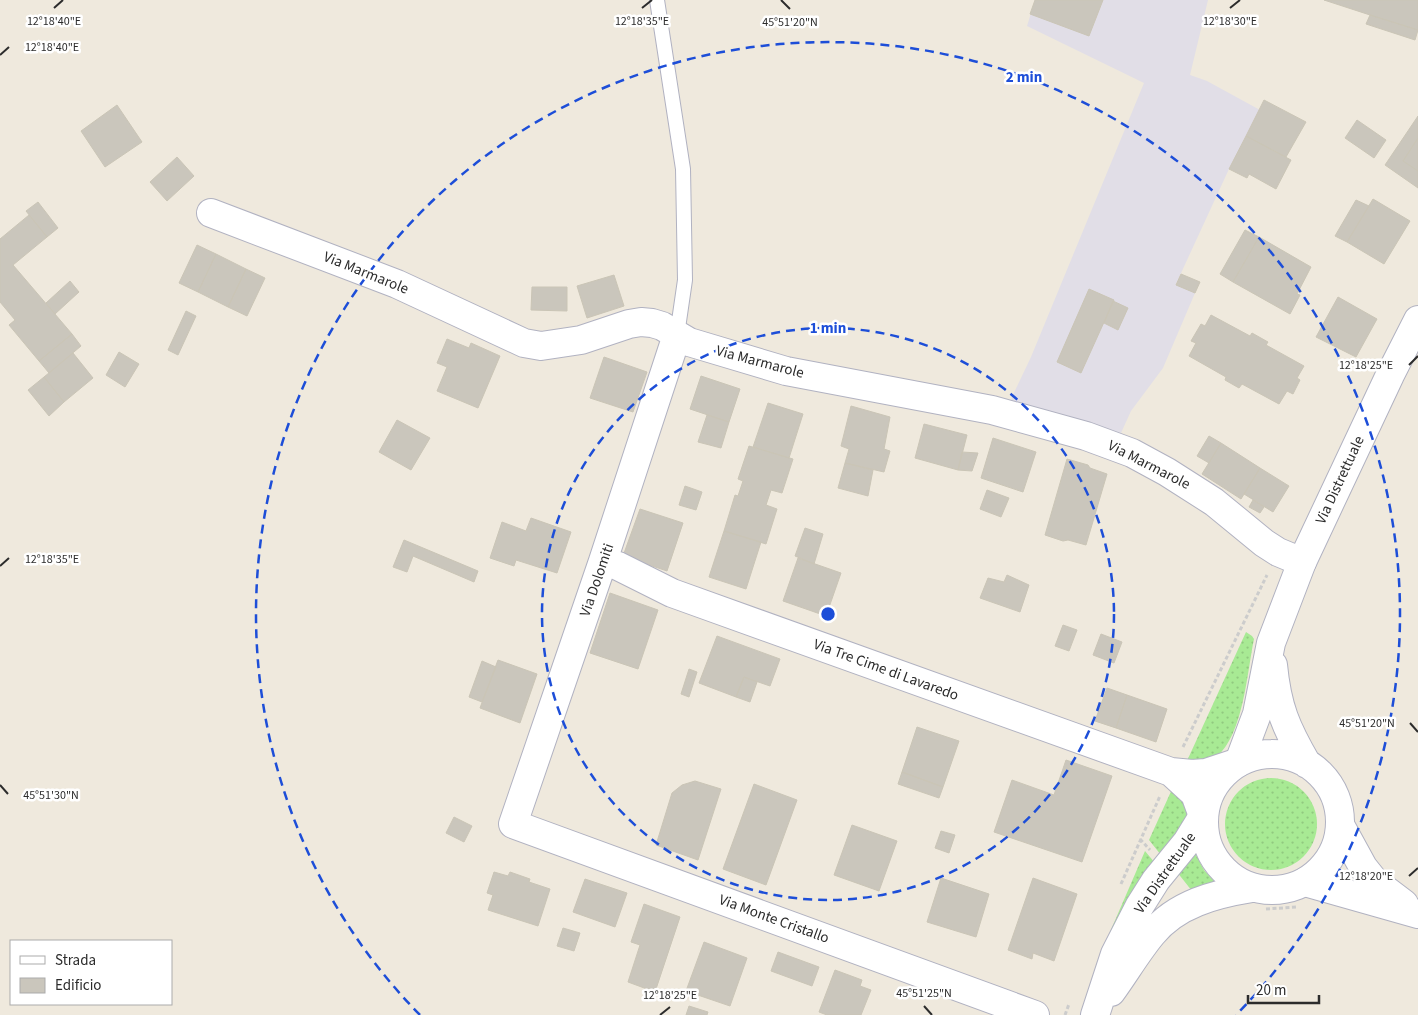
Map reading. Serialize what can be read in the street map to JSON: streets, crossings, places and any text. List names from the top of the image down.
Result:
{
  "streets": {
    "street": [
      "Via Marmarole",
      "Via Distrettuale",
      "Via Dolomiti",
      "Via Tre Cime di Lavaredo",
      "Via Monte Cristallo"
    ]
  },
  "crossings": [
    ["Via Marmarole", "Via Distrettuale"],
    ["Via Marmarole", "Via Dolomiti"],
    ["Via Distrettuale", "Via Tre Cime di Lavaredo"],
    ["Via Dolomiti", "Via Tre Cime di Lavaredo"],
    ["Via Dolomiti", "Via Monte Cristallo"]
  ],
  "legend": ["Strada", "Edificio"],
  "scale_bar": "20 m",
  "coordinates": [
    "12°18'40\"E",
    "12°18'35\"E",
    "12°18'30\"E",
    "45°51'20\"N",
    "12°18'25\"E",
    "45°51'30\"N",
    "12°18'20\"E",
    "45°51'25\"N"
  ],
  "rings": ["2 min", "1 min"]
}
